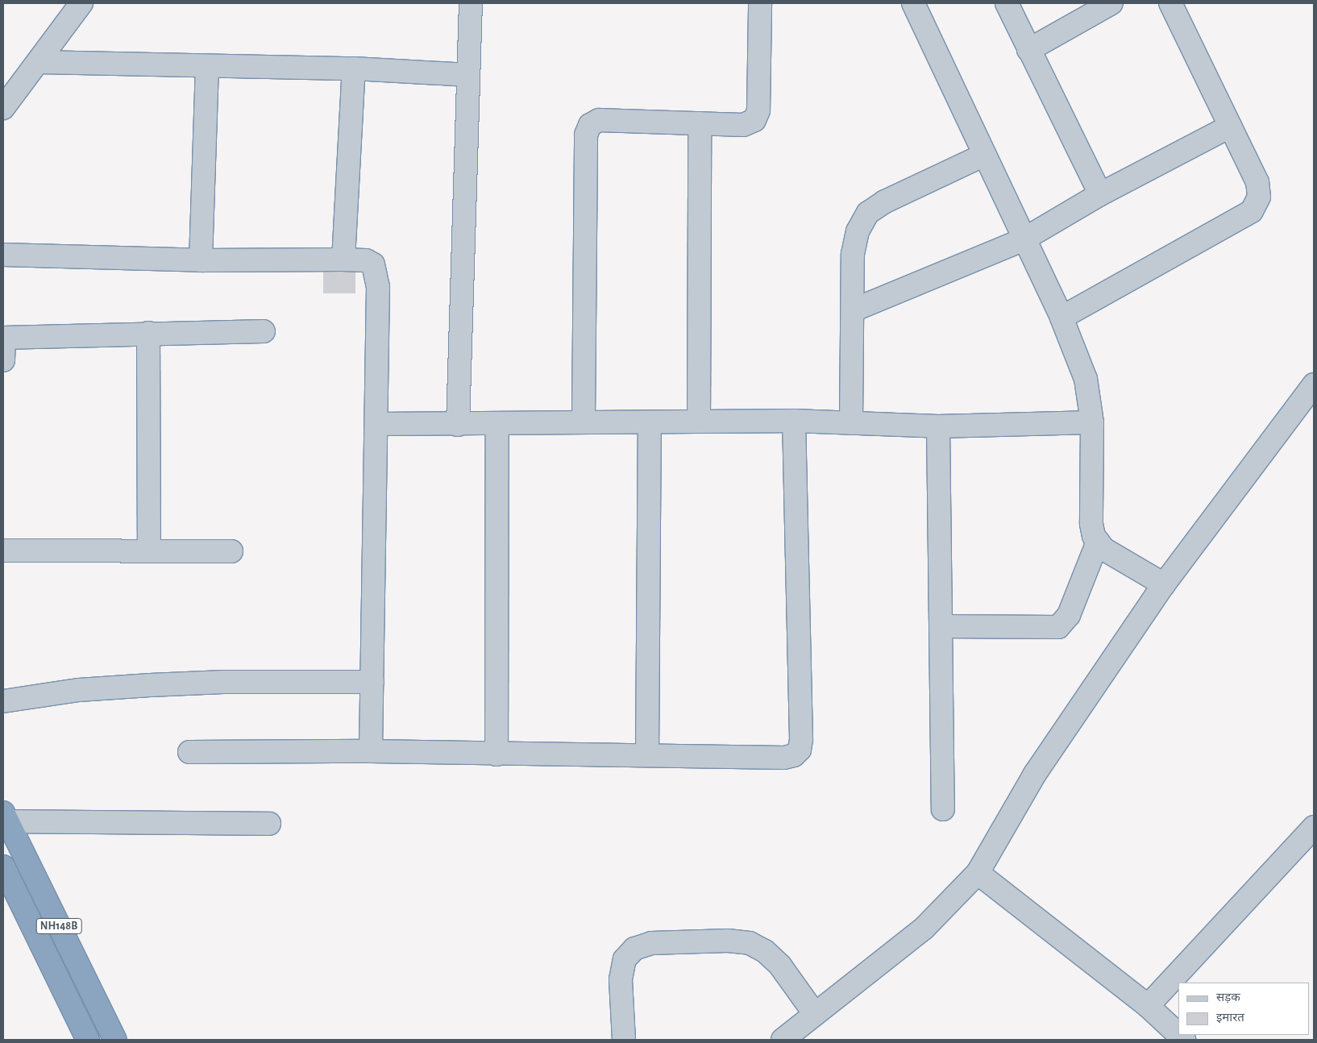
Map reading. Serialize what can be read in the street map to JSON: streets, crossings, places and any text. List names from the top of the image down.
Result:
{
  "streets": {
    "highway": ["NH148B"]
  },
  "legend": ["सड़क", "इमारत"]
}
